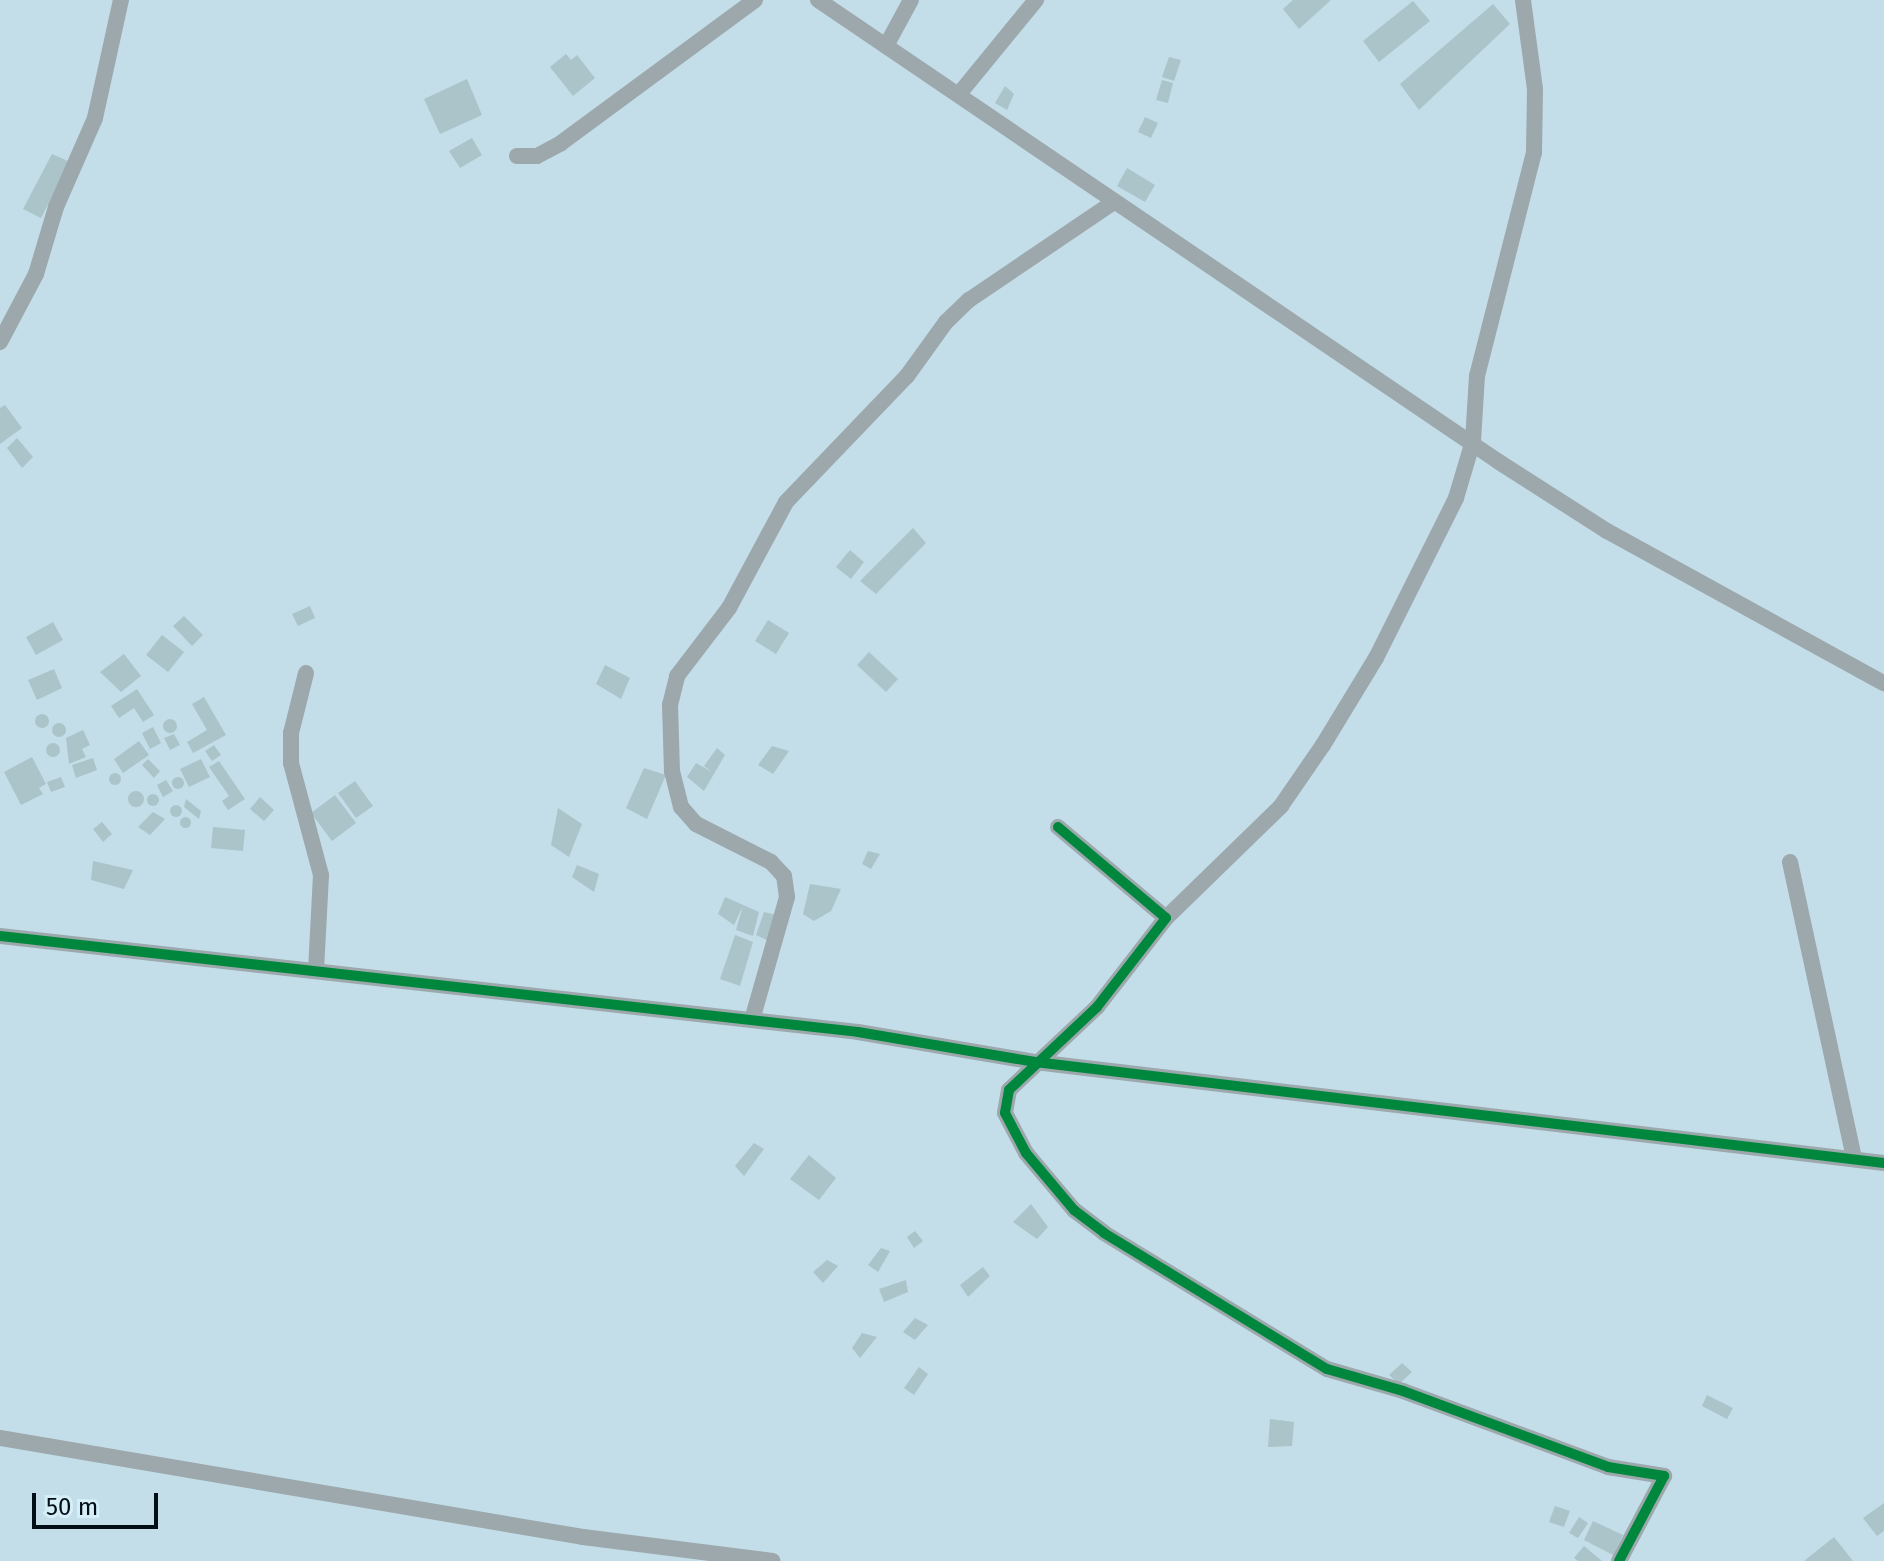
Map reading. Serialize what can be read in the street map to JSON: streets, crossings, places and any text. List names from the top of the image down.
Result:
{
  "scale_bar": "50 m"
}
